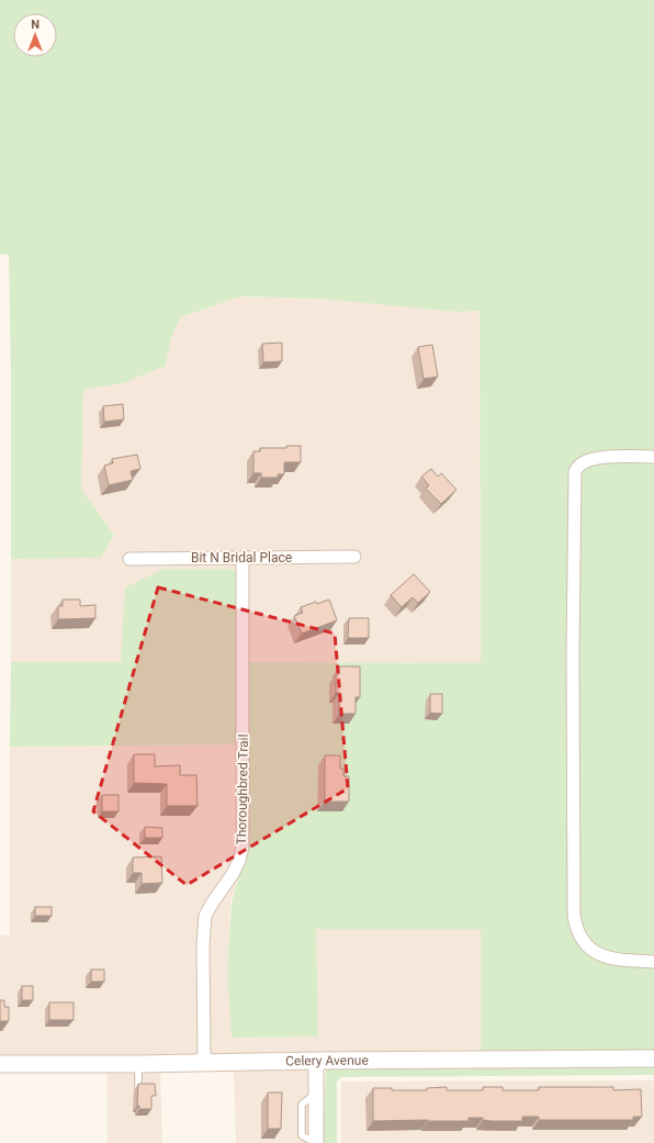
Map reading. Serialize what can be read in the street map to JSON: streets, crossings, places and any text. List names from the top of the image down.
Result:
{
  "streets": {
    "main road": ["Celery Avenue"],
    "street": ["Bit N Bridal Place", "Thoroughbred Trail"]
  },
  "crossings": [
    ["Bit N Bridal Place", "Thoroughbred Trail"],
    ["Thoroughbred Trail", "Celery Avenue"]
  ],
  "north": "top"
}
